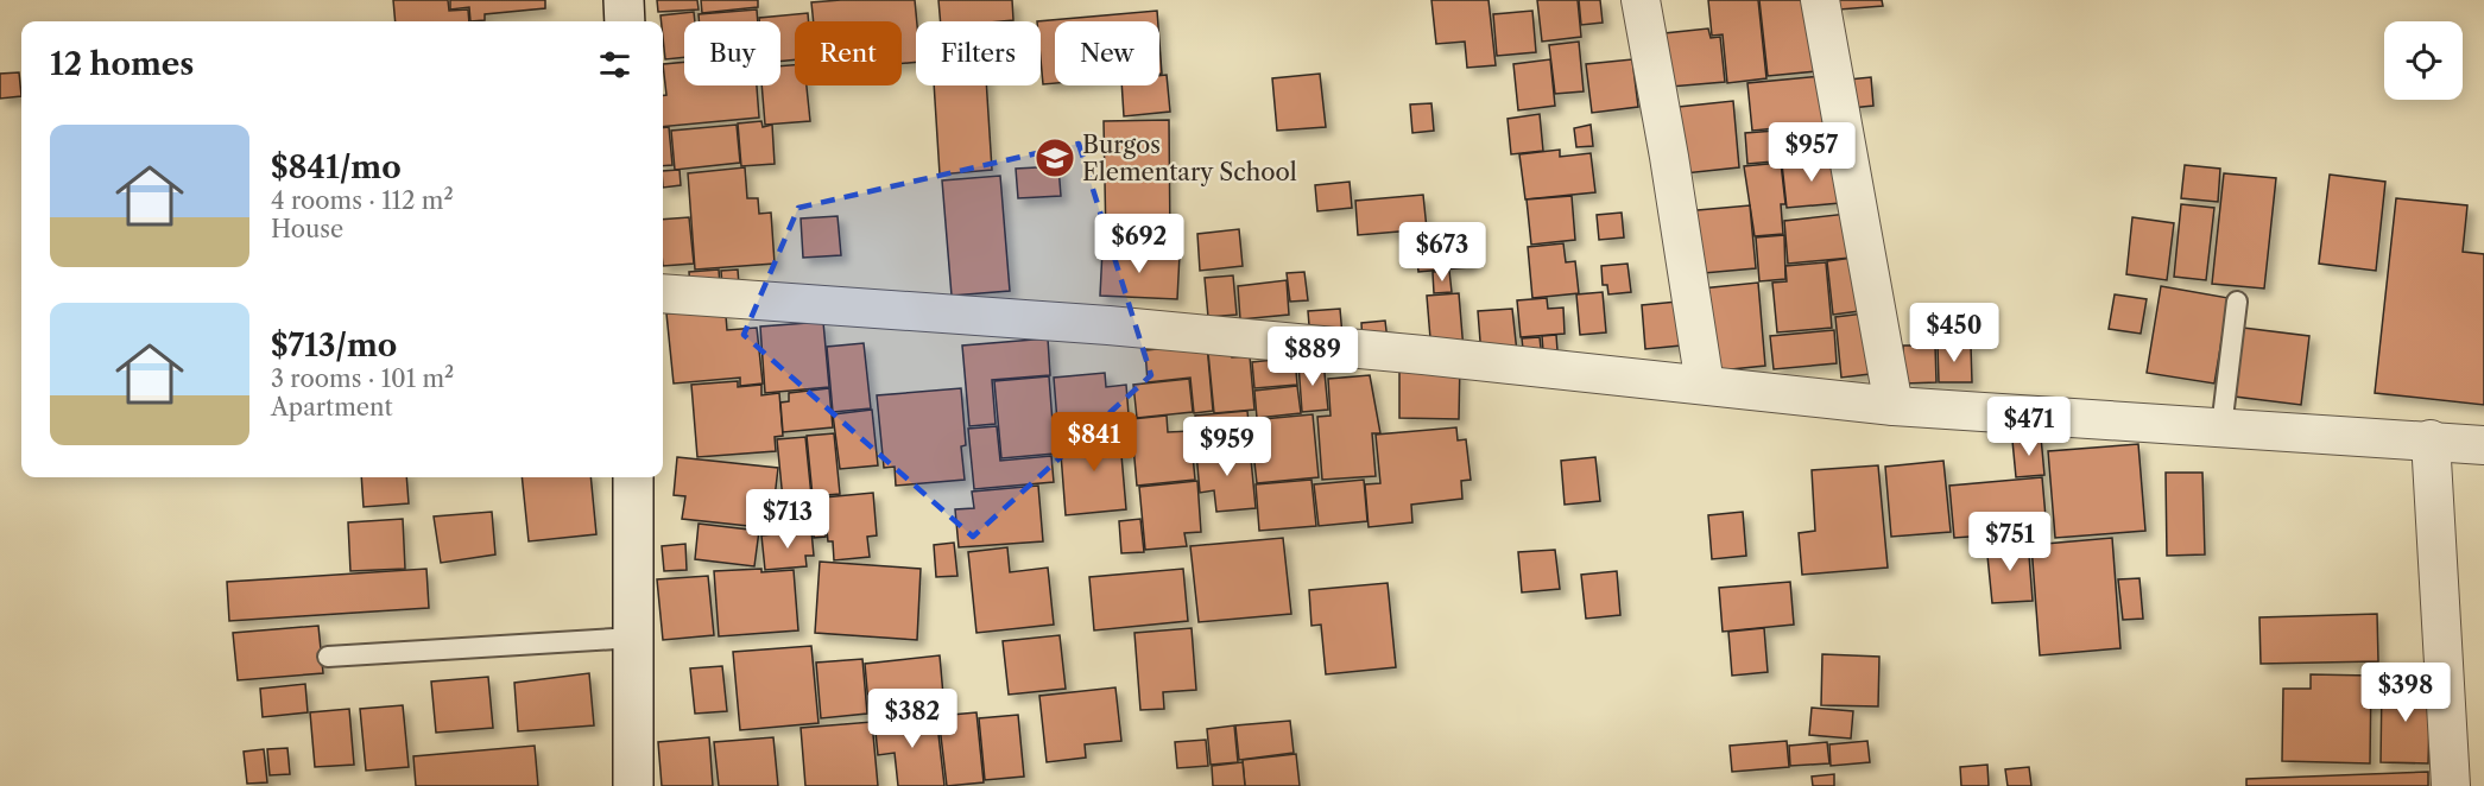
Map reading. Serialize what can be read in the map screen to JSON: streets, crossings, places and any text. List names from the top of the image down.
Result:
{
  "places": {
    "school or university": ["Burgos Elementary School"]
  },
  "page": {
    "chip": [
      "Buy",
      "Rent",
      "Filters",
      "New"
    ],
    "heading": "12 homes",
    "list": [
      {
        "name": "$841/mo",
        "note": "4 rooms · 112 m² · House"
      },
      {
        "name": "$713/mo",
        "note": "3 rooms · 101 m² · Apartment"
      }
    ],
    "price": [
      "$957",
      "$692",
      "$673",
      "$450",
      "$889",
      "$471",
      "$841",
      "$959",
      "$713",
      "$751",
      "$398",
      "$382"
    ]
  }
}
